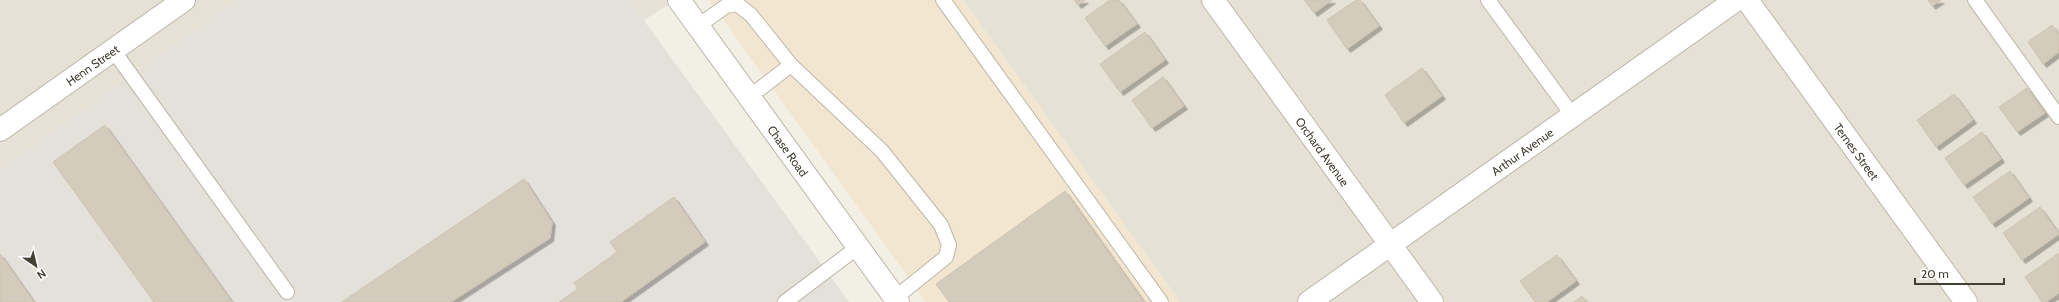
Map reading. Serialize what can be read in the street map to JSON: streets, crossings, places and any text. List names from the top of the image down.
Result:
{
  "streets": {
    "street": [
      "Henn Street",
      "Chase Road",
      "Orchard Avenue",
      "Arthur Avenue",
      "Ternes Street"
    ]
  },
  "crossings": [
    ["Orchard Avenue", "Arthur Avenue"]
  ],
  "scale_bar": "20 m",
  "north": "bottom right"
}
